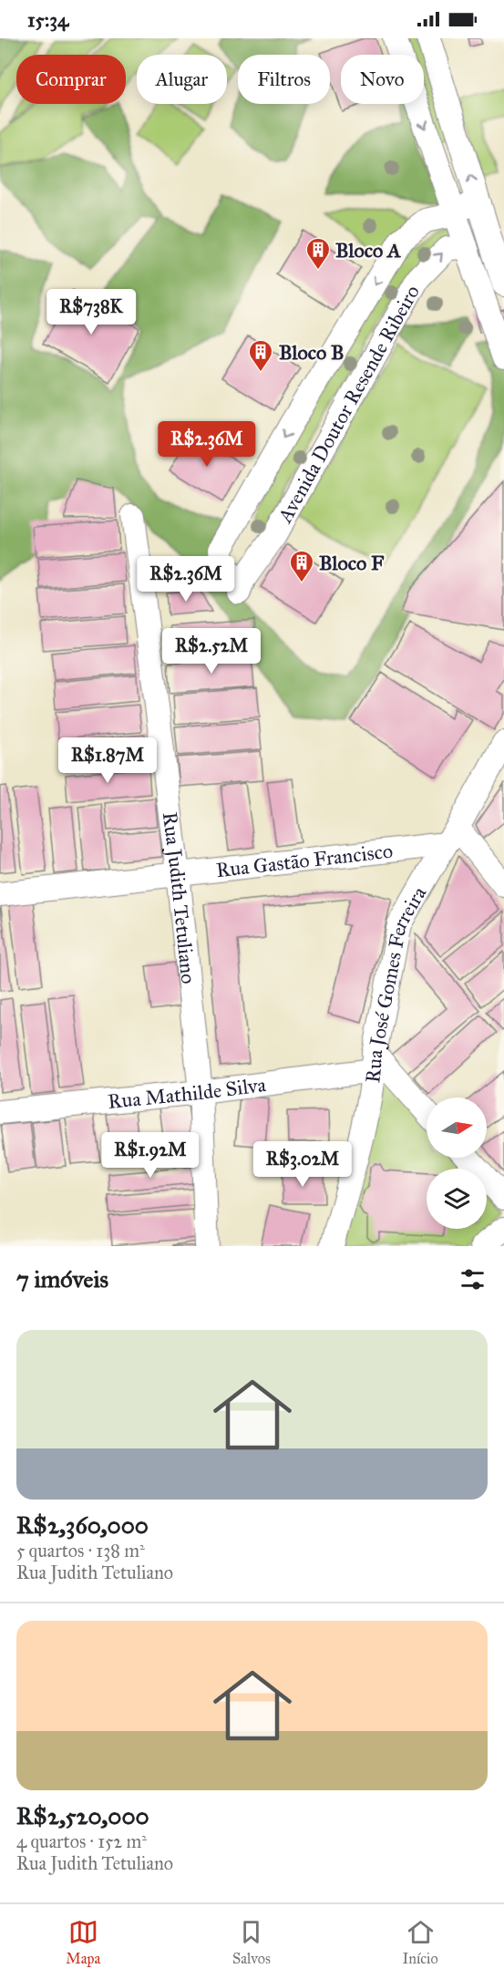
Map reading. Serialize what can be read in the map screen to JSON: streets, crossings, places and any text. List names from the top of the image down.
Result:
{
  "streets": {
    "street": [
      "Avenida Doutor Resende Ribeiro",
      "Rua Gastão Francisco",
      "Rua Judith Tetuliano",
      "Rua José Gomes Ferreira",
      "Rua Mathilde Silva"
    ]
  },
  "crossings": [
    ["Rua Gastão Francisco", "Rua Judith Tetuliano"],
    ["Rua Gastão Francisco", "Rua José Gomes Ferreira"],
    ["Rua Judith Tetuliano", "Rua Mathilde Silva"],
    ["Rua José Gomes Ferreira", "Rua Mathilde Silva"]
  ],
  "places": {
    "building": ["Bloco A", "Bloco B", "Bloco F"]
  },
  "north": "right",
  "page": {
    "status": "15:34",
    "chip": [
      "Comprar",
      "Alugar",
      "Filtros",
      "Novo"
    ],
    "price": [
      "R$738K",
      "R$2.36M",
      "R$2.36M",
      "R$2.52M",
      "R$1.87M",
      "R$1.92M",
      "R$3.02M"
    ],
    "heading": "7 imóveis",
    "list": [
      {
        "name": "R$2,360,000",
        "note": "5 quartos · 138 m² · Rua Judith Tetuliano"
      },
      {
        "name": "R$2,520,000",
        "note": "4 quartos · 152 m² · Rua Judith Tetuliano"
      }
    ],
    "tabs": ["Mapa", "Salvos", "Início"]
  }
}
